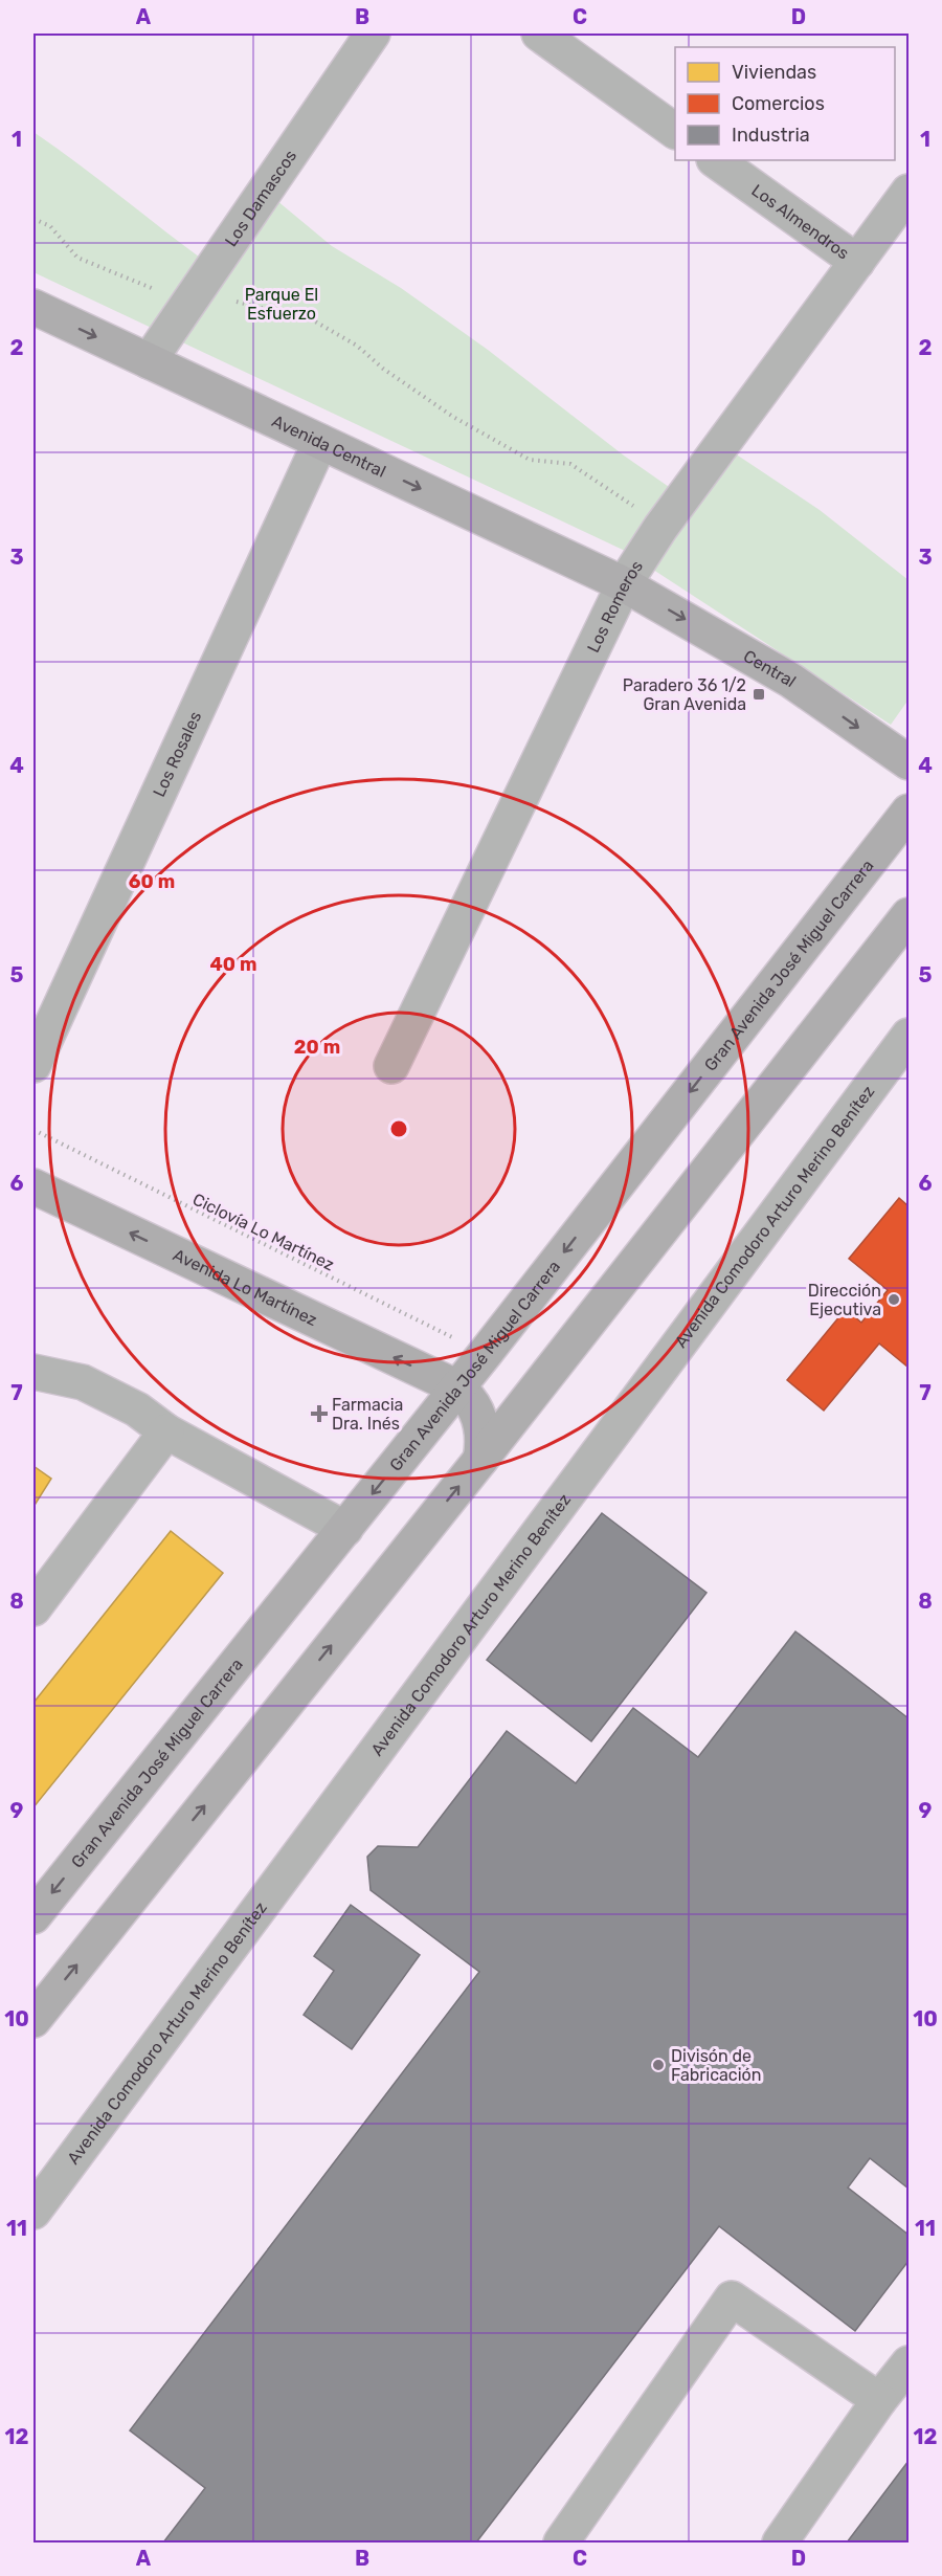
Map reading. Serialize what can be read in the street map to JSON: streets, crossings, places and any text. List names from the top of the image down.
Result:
{
  "streets": {
    "main road": [
      "Avenida Central",
      "Central",
      "Gran Avenida José Miguel Carrera",
      "Avenida Lo Martínez"
    ],
    "street": [
      "Los Damascos",
      "Los Almendros",
      "Los Romeros",
      "Los Rosales",
      "Avenida Comodoro Arturo Merino Benítez"
    ],
    "path": ["Ciclovía Lo Martínez"]
  },
  "crossings": [
    ["Los Damascos", "Avenida Central"],
    ["Los Almendros", "Los Romeros"],
    ["Avenida Central", "Los Romeros"],
    ["Avenida Central", "Central"],
    ["Avenida Central", "Los Rosales"],
    ["Los Romeros", "Central"],
    ["Gran Avenida José Miguel Carrera", "Ciclovía Lo Martínez"],
    ["Gran Avenida José Miguel Carrera", "Avenida Lo Martínez"]
  ],
  "one_way": ["Avenida Central", "Central", "Avenida Lo Martínez"],
  "parks": ["Parque El Esfuerzo"],
  "places": {
    "transit": ["Paradero 36 1/2 Gran Avenida"],
    "other": ["Dirección Ejecutiva", "Divisón de Fabricación"],
    "health": ["Farmacia Dra. Inés"]
  },
  "legend": ["Viviendas", "Comercios", "Industria"],
  "grid": {
    "columns": [
      "A",
      "B",
      "C",
      "D"
    ],
    "rows": [
      "1",
      "2",
      "3",
      "4",
      "5",
      "6",
      "7",
      "8",
      "9",
      "10",
      "11",
      "12"
    ]
  },
  "rings": ["60 m", "40 m", "20 m"]
}
